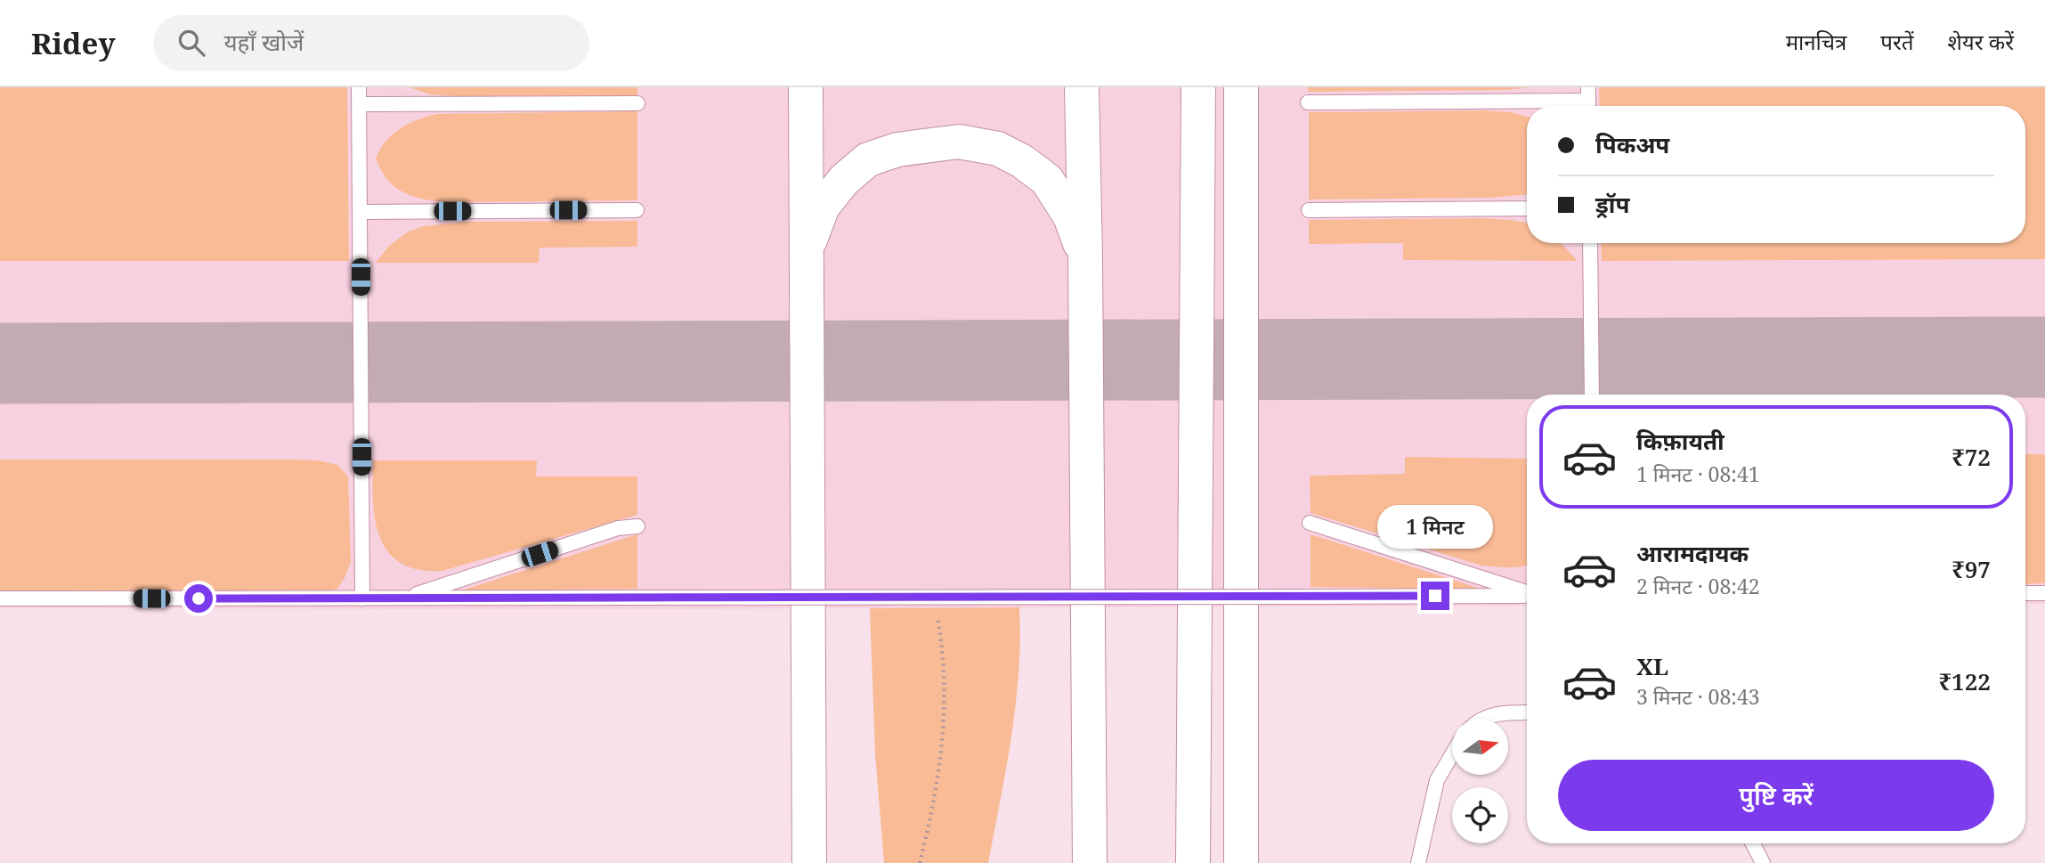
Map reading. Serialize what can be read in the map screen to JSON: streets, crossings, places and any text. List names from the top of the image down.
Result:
{
  "north": "right",
  "page": {
    "header": "Ridey",
    "search": "यहाँ खोजें",
    "nav": ["मानचित्र", "परतें", "शेयर करें"],
    "banner": ["पिकअप", "ड्रॉप"],
    "list": [
      {
        "name": "किफ़ायती",
        "note": "1 मिनट · 08:41",
        "value": "₹72"
      },
      {
        "name": "आरामदायक",
        "note": "2 मिनट · 08:42",
        "value": "₹97"
      },
      {
        "name": "XL",
        "note": "3 मिनट · 08:43",
        "value": "₹122"
      }
    ],
    "bubble": "1 मिनट",
    "buttons": "पुष्टि करें"
  }
}
